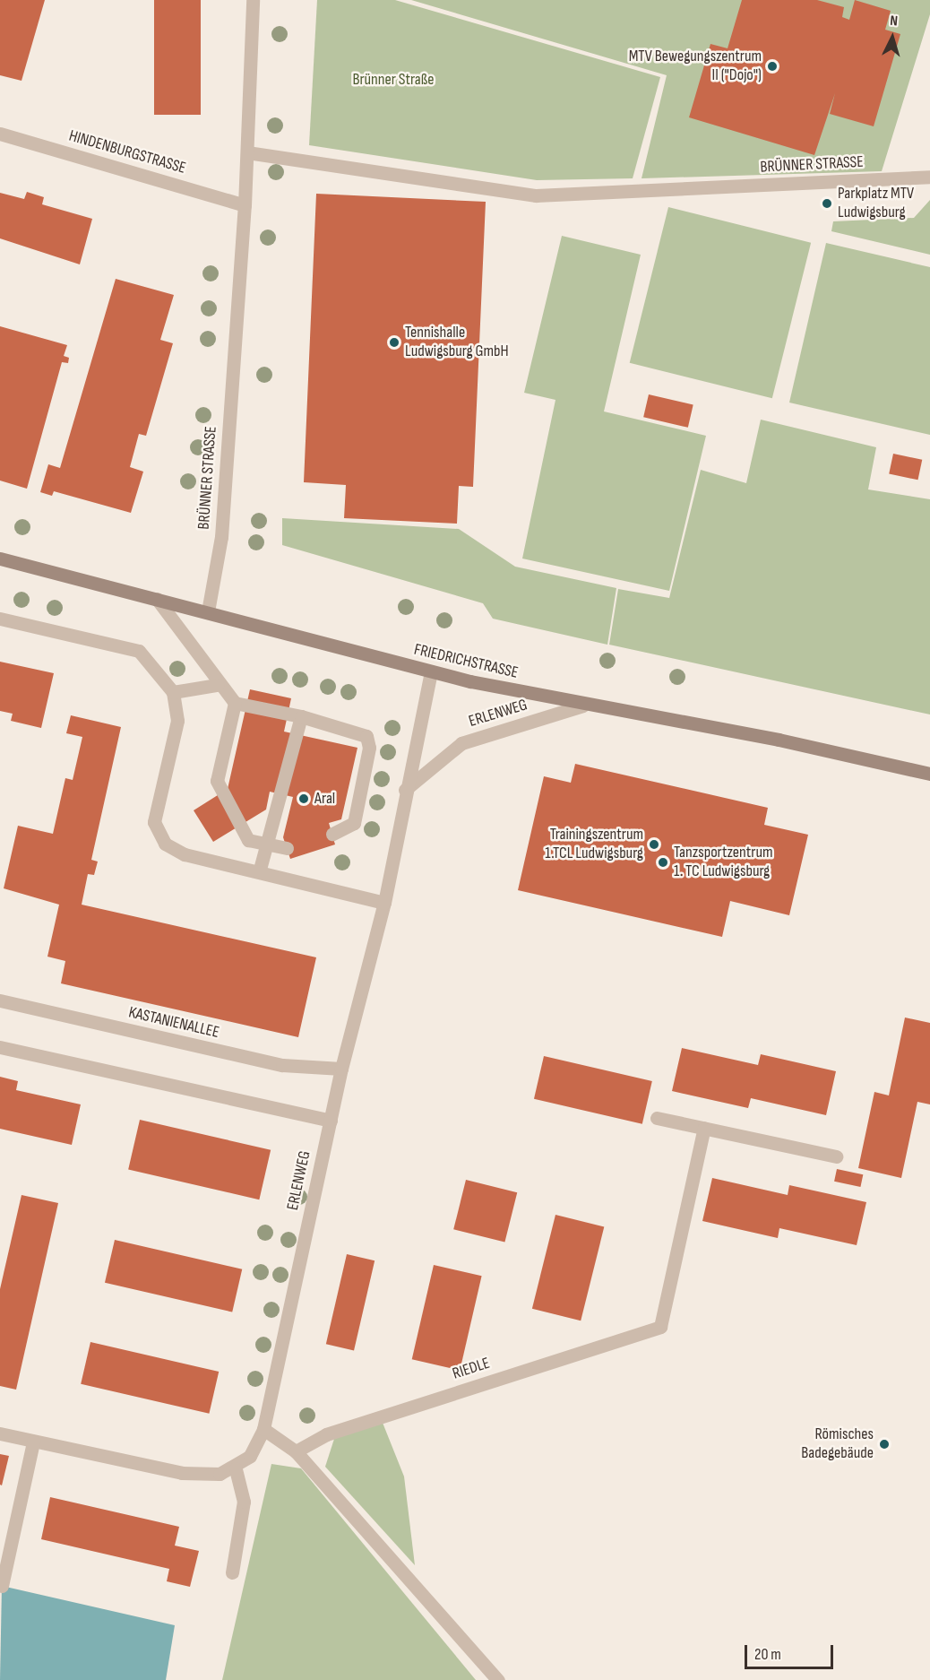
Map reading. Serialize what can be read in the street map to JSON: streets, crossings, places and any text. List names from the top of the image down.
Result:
{
  "streets": {
    "main road": ["FRIEDRICHSTRASSE"],
    "street": [
      "HINDENBURGSTRASSE",
      "BRÜNNER STRASSE",
      "ERLENWEG",
      "KASTANIENALLEE",
      "RIEDLE"
    ]
  },
  "crossings": [
    ["HINDENBURGSTRASSE", "BRÜNNER STRASSE"],
    ["BRÜNNER STRASSE", "FRIEDRICHSTRASSE"],
    ["FRIEDRICHSTRASSE", "ERLENWEG"],
    ["ERLENWEG", "KASTANIENALLEE"]
  ],
  "parks": ["Brünner Straße"],
  "places": [
    "MTV Bewegungszentrum II (\"Dojo\")",
    "Parkplatz MTV Ludwigsburg",
    "Tennishalle Ludwigsburg GmbH",
    "Aral",
    "Trainingszentrum 1.TCL Ludwigsburg",
    "Tanzsportzentrum 1. TC Ludwigsburg",
    "Römisches Badegebäude"
  ],
  "scale_bar": "20 m",
  "north": "top"
}
